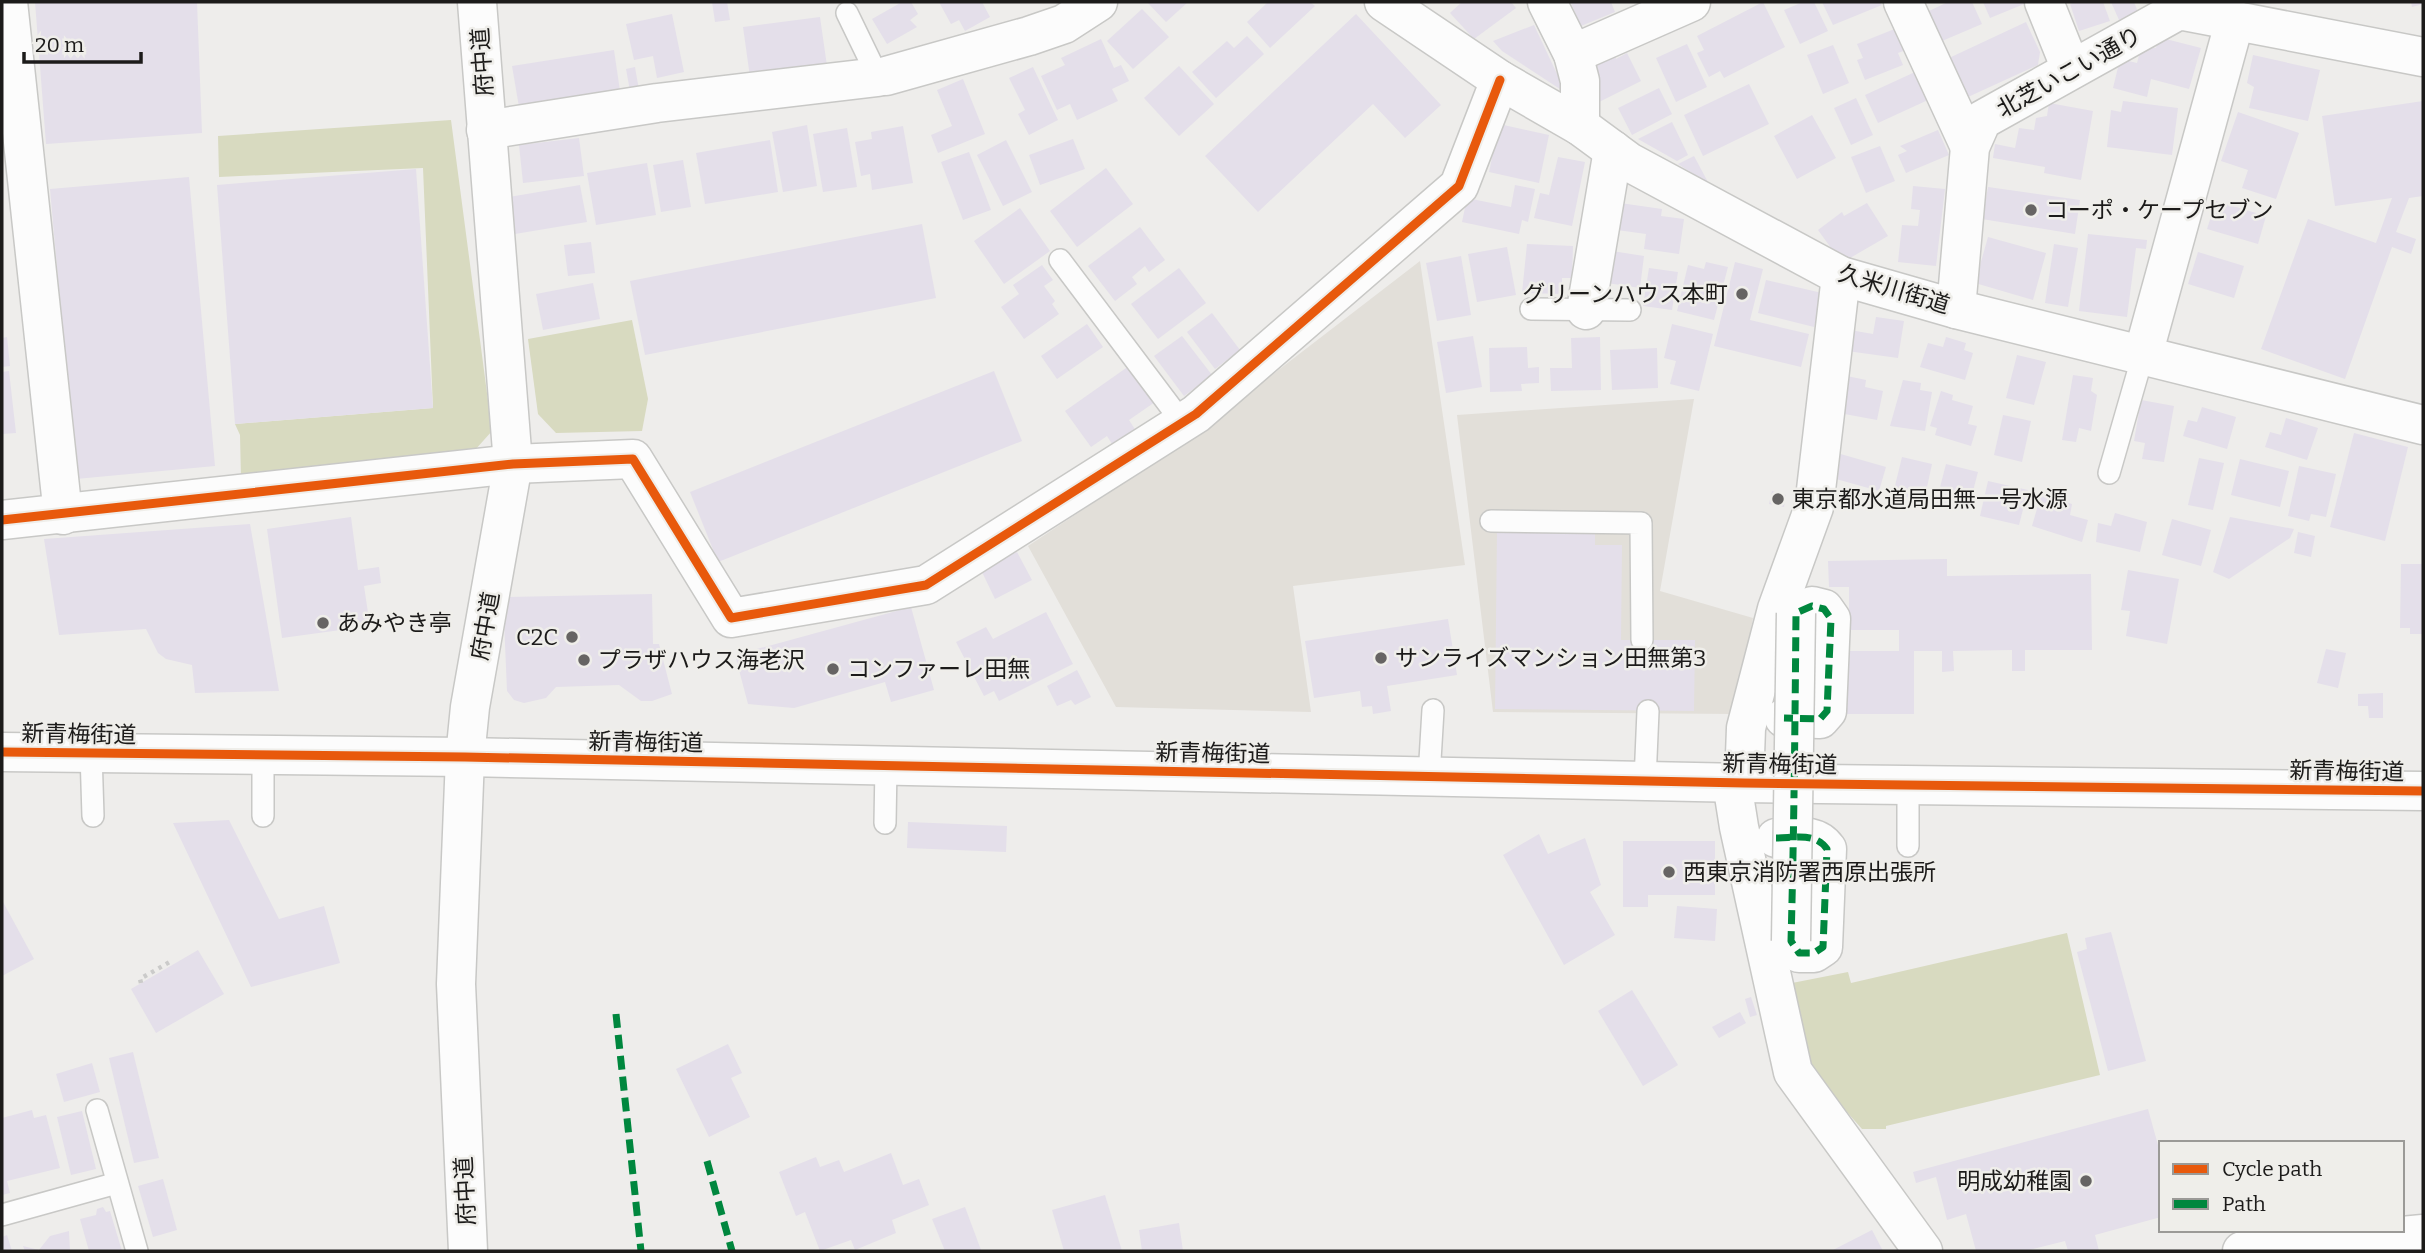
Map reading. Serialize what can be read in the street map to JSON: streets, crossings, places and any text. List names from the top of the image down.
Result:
{
  "streets": {
    "street": [
      "府中道",
      "北芝いこい通り",
      "久米川街道",
      "新青梅街道"
    ]
  },
  "crossings": [
    ["府中道", "新青梅街道"],
    ["北芝いこい通り", "久米川街道"]
  ],
  "places": [
    "コーポ・ケープセブン",
    "グリーンハウス本町",
    "東京都水道局田無一号水源",
    "あみやき亭",
    "C2C",
    "サンライズマンション田無第3",
    "プラザハウス海老沢",
    "コンファーレ田無",
    "西東京消防署西原出張所",
    "明成幼稚園"
  ],
  "legend": ["Cycle path", "Path"],
  "scale_bar": "20 m"
}
